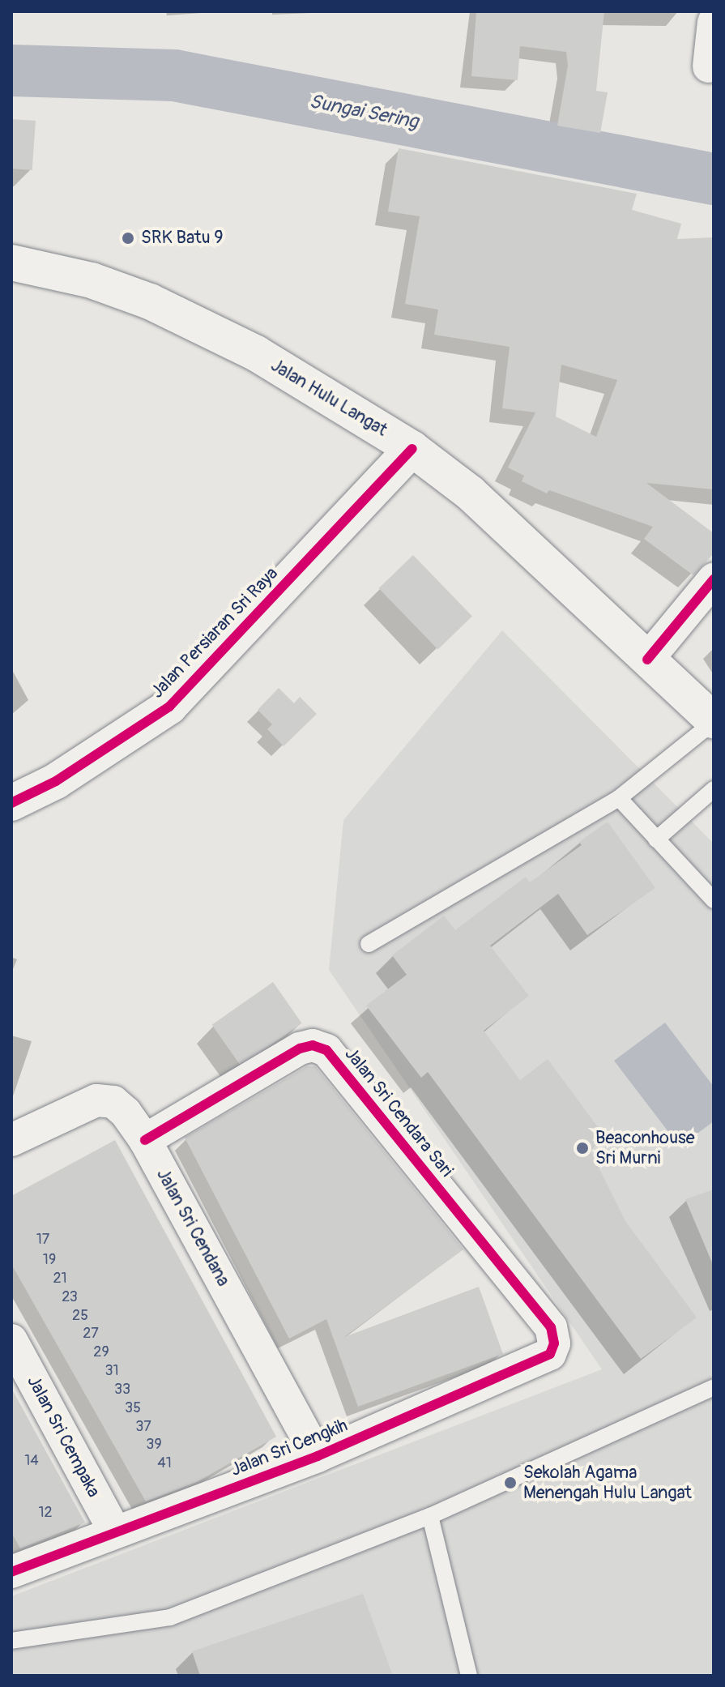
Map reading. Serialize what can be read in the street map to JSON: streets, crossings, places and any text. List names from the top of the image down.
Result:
{
  "streets": {
    "main road": ["Jalan Hulu Langat", "Jalan Persiaran Sri Raya"],
    "street": [
      "Jalan Sri Cendara Sari",
      "Jalan Sri Cendana",
      "Jalan Sri Cempaka",
      "Jalan Sri Cengkih"
    ]
  },
  "crossings": [
    ["Jalan Hulu Langat", "Jalan Persiaran Sri Raya"],
    ["Jalan Sri Cendara Sari", "Jalan Sri Cendana"],
    ["Jalan Sri Cendara Sari", "Jalan Sri Cengkih"],
    ["Jalan Sri Cendana", "Jalan Sri Cengkih"],
    ["Jalan Sri Cempaka", "Jalan Sri Cengkih"]
  ],
  "water": ["Sungai Sering"],
  "places": ["SRK Batu 9", "Beaconhouse Sri Murni", "Sekolah Agama Menengah Hulu Langat"],
  "house_numbers": [
    "17",
    "19",
    "21",
    "23",
    "25",
    "27",
    "29",
    "31",
    "33",
    "35",
    "37",
    "39",
    "14",
    "41",
    "12"
  ]
}
